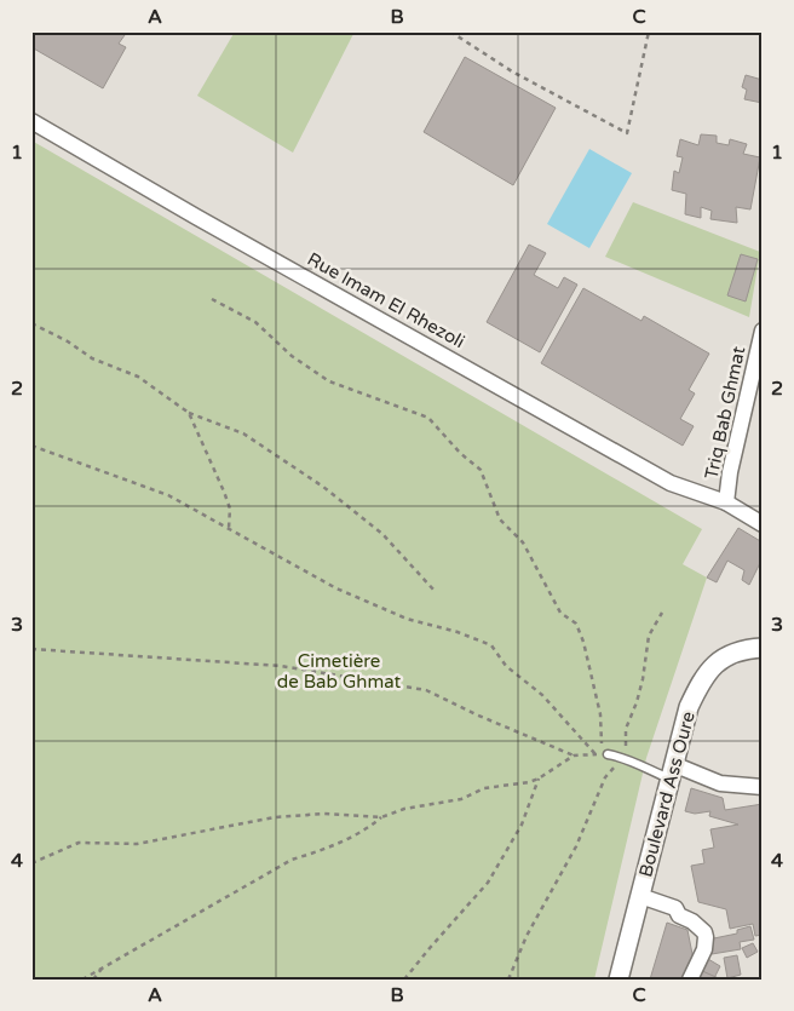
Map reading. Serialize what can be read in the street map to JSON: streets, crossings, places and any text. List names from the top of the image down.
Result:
{
  "streets": {
    "street": ["Rue Imam El Rhezoli", "Triq Bab Ghmat", "Boulevard Ass Oure"]
  },
  "crossings": [
    ["Rue Imam El Rhezoli", "Triq Bab Ghmat"]
  ],
  "parks": ["Cimetière de Bab Ghmat"],
  "grid": {
    "columns": ["A", "B", "C"],
    "rows": [
      "1",
      "2",
      "3",
      "4"
    ]
  }
}
